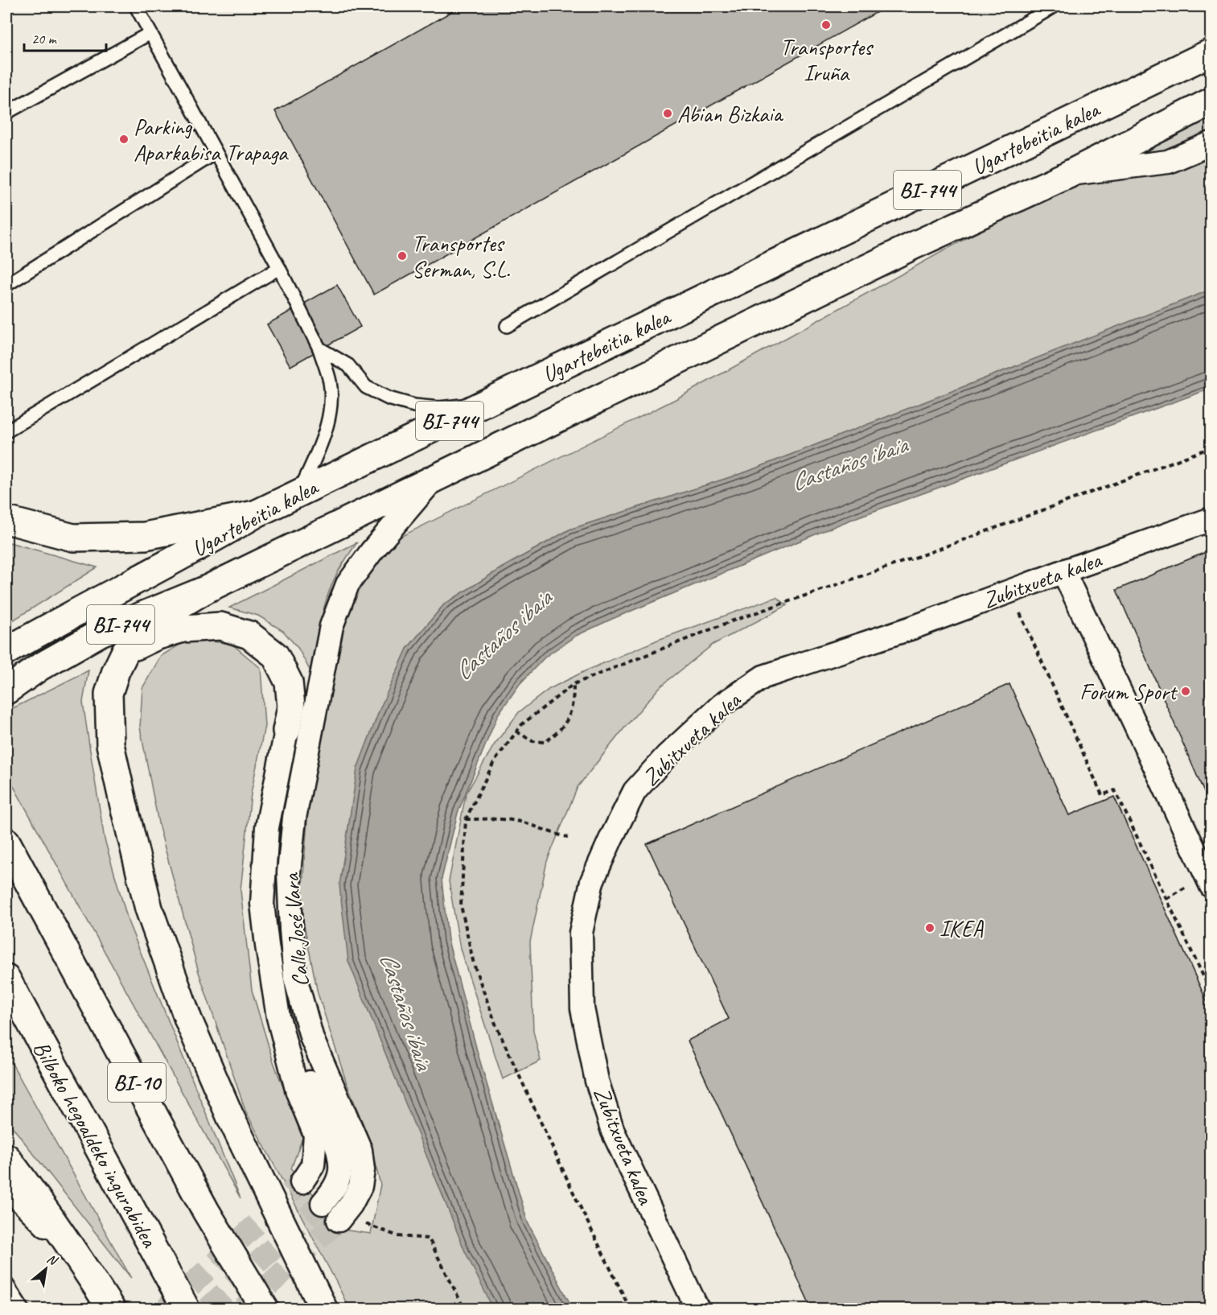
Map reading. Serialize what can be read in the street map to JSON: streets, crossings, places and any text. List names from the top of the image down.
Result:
{
  "streets": {
    "main road": [
      "Ugartebeitia kalea",
      "BI-744",
      "BI-10",
      "Bilboko hegoaldeko ingurabidea"
    ],
    "street": ["Zubitxueta kalea", "Calle José Vara"]
  },
  "crossings": [
    ["Ugartebeitia kalea", "Calle José Vara"]
  ],
  "water": ["Castaños ibaia"],
  "places": [
    "Transportes Iruña",
    "Abian Bizkaia",
    "Parking Aparkabisa Trapaga",
    "Transportes Serman, S.L.",
    "Forum Sport",
    "IKEA"
  ],
  "scale_bar": "20 m",
  "north": "top right"
}
